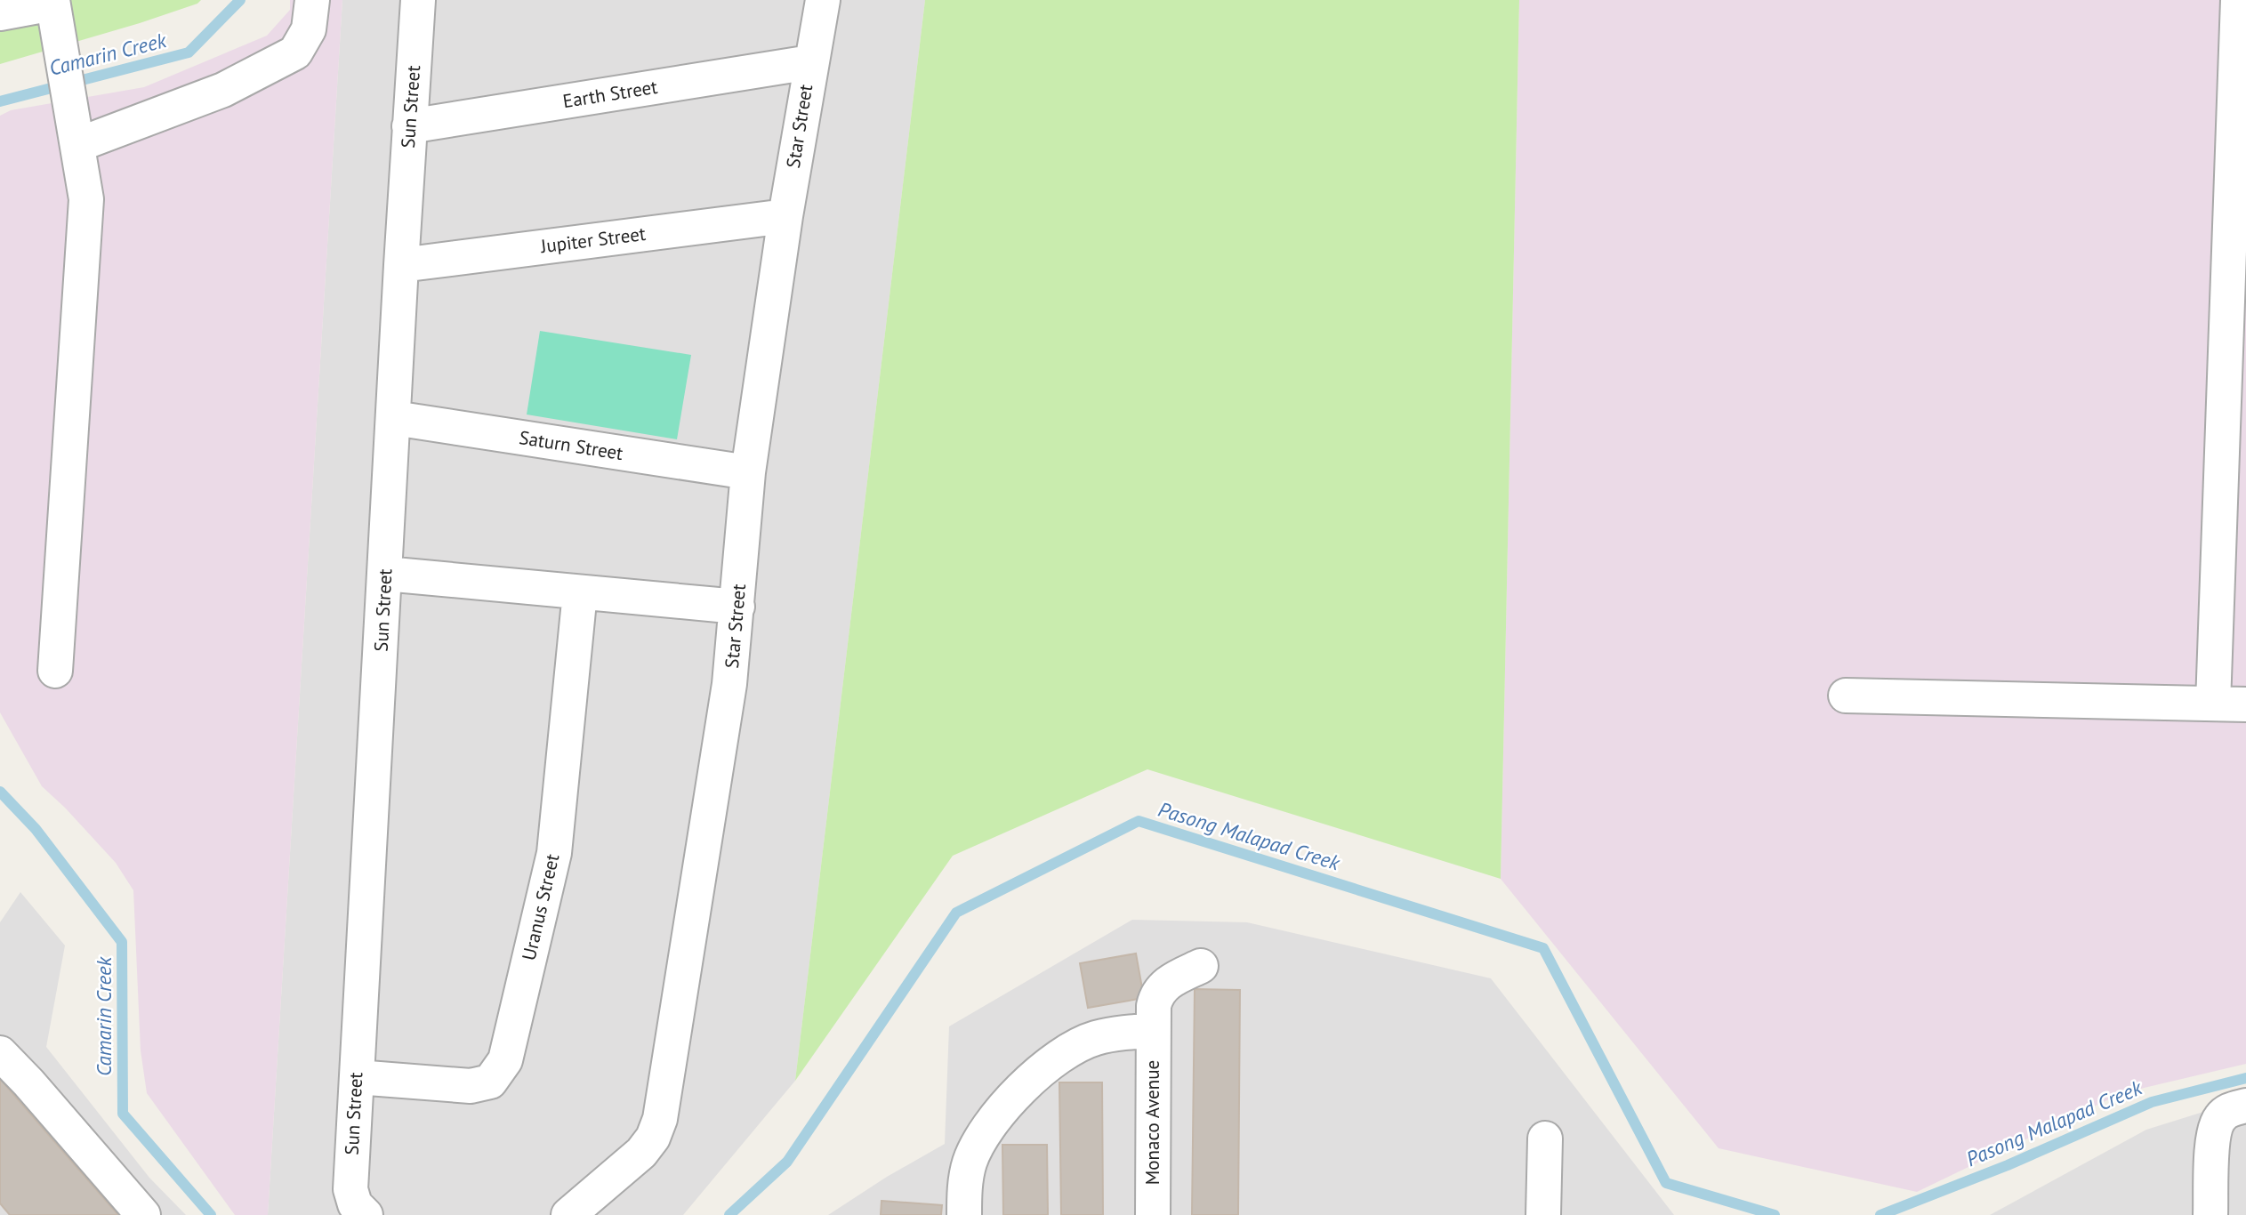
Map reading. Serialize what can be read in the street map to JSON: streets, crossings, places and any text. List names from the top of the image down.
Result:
{
  "streets": {
    "street": [
      "Earth Street",
      "Sun Street",
      "Star Street",
      "Jupiter Street",
      "Saturn Street",
      "Uranus Street",
      "Monaco Avenue"
    ]
  },
  "crossings": [
    ["Earth Street", "Sun Street"],
    ["Earth Street", "Star Street"],
    ["Sun Street", "Jupiter Street"],
    ["Sun Street", "Saturn Street"],
    ["Sun Street", "Uranus Street"],
    ["Star Street", "Jupiter Street"],
    ["Star Street", "Saturn Street"]
  ],
  "water": ["Camarin Creek", "Pasong Malapad Creek"]
}
